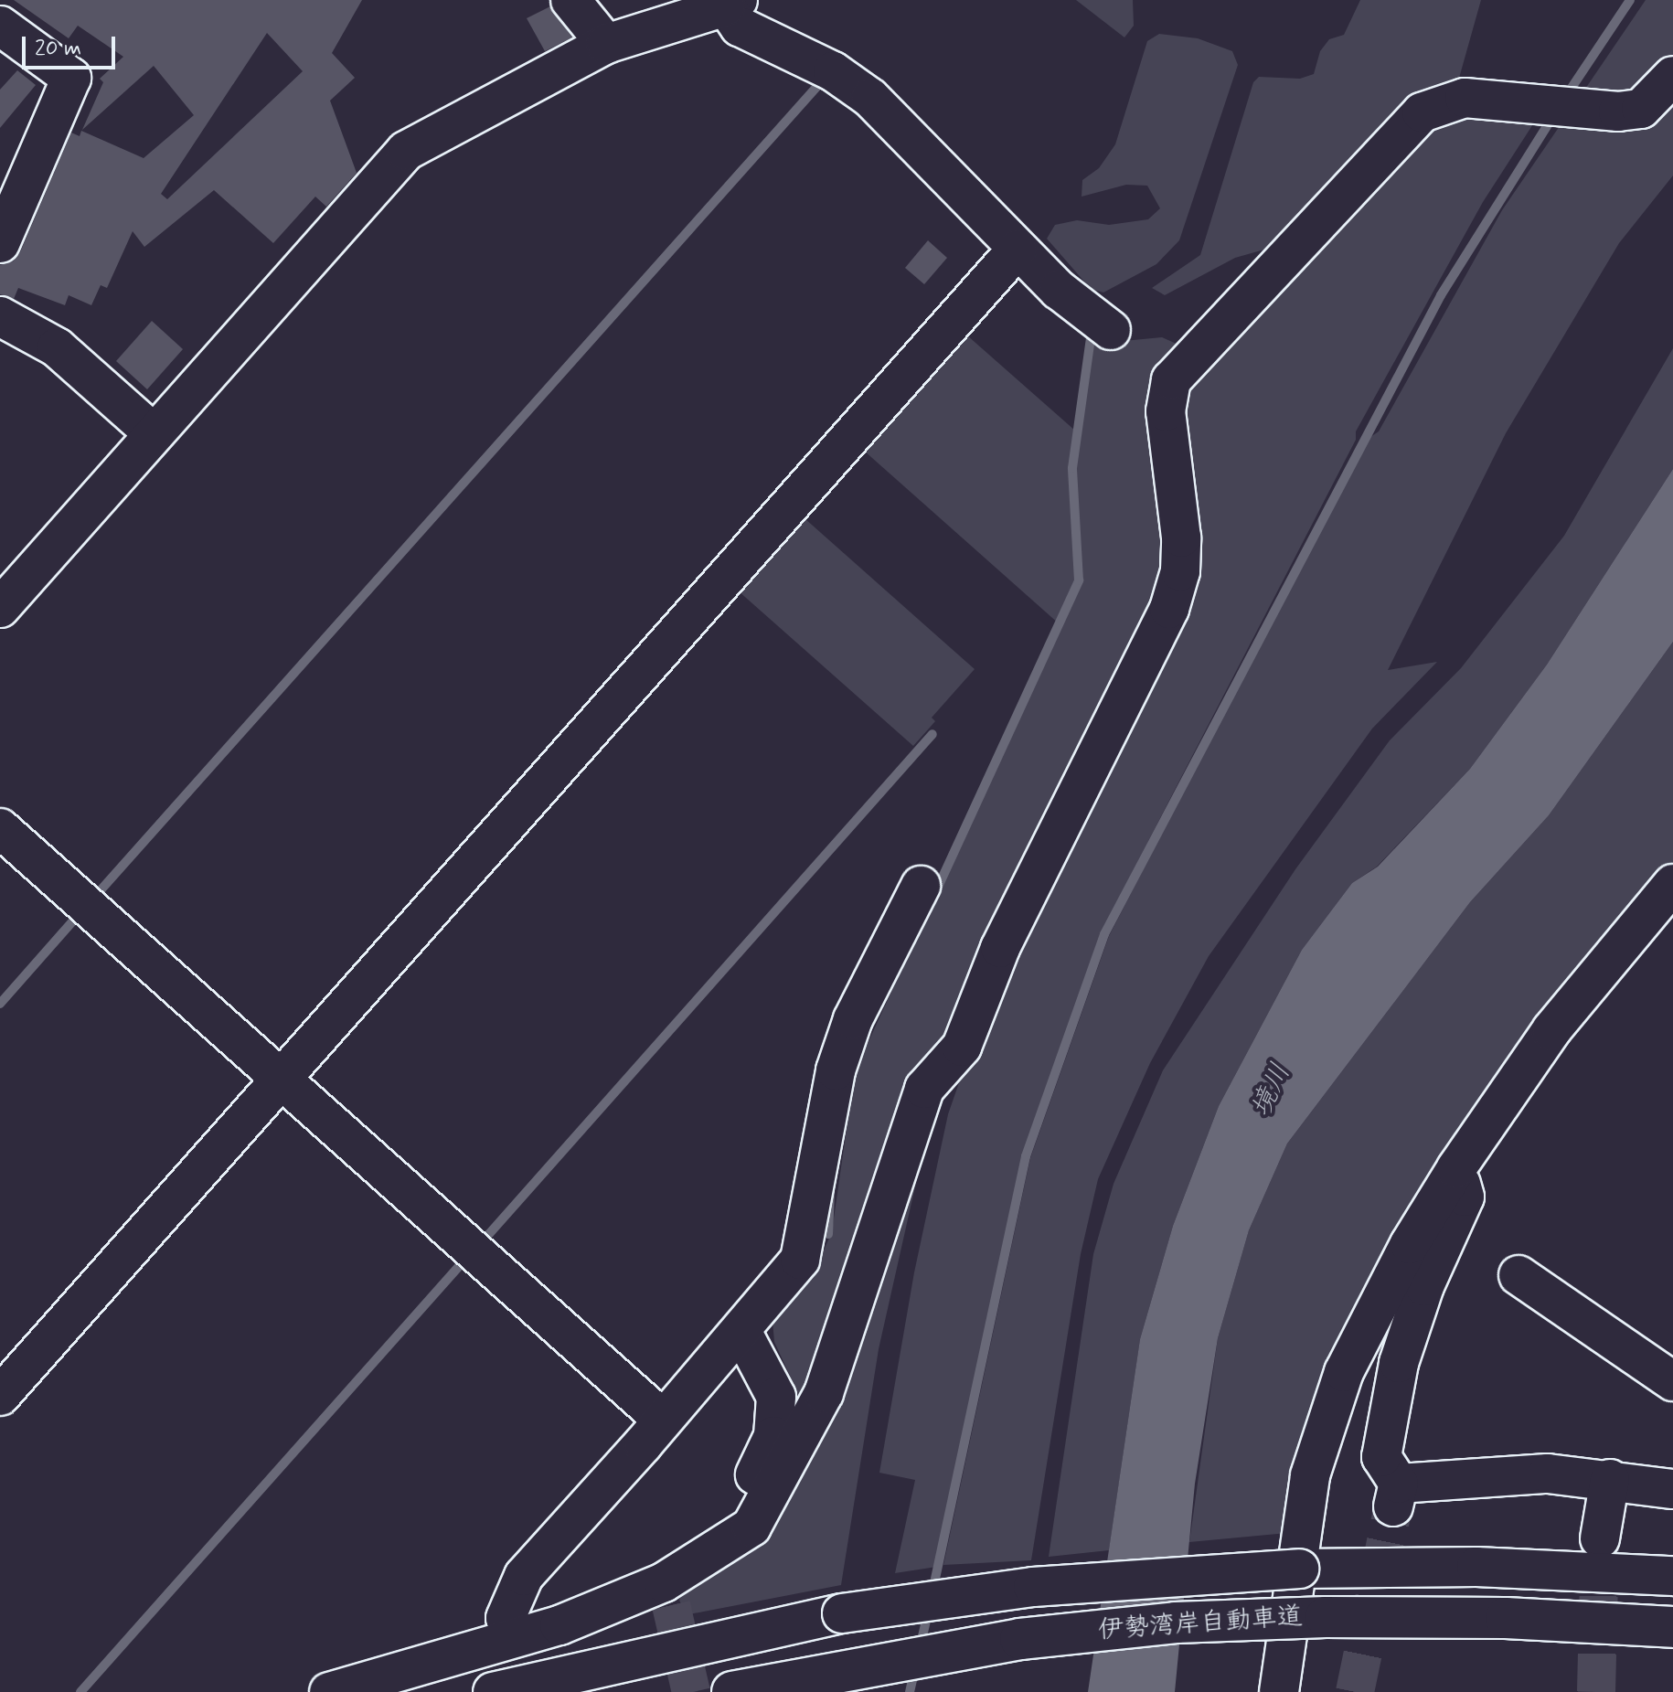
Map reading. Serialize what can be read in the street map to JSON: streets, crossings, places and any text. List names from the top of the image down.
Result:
{
  "streets": {
    "highway": ["伊勢湾岸自動車道"]
  },
  "water": ["境川"],
  "scale_bar": "20 m"
}
